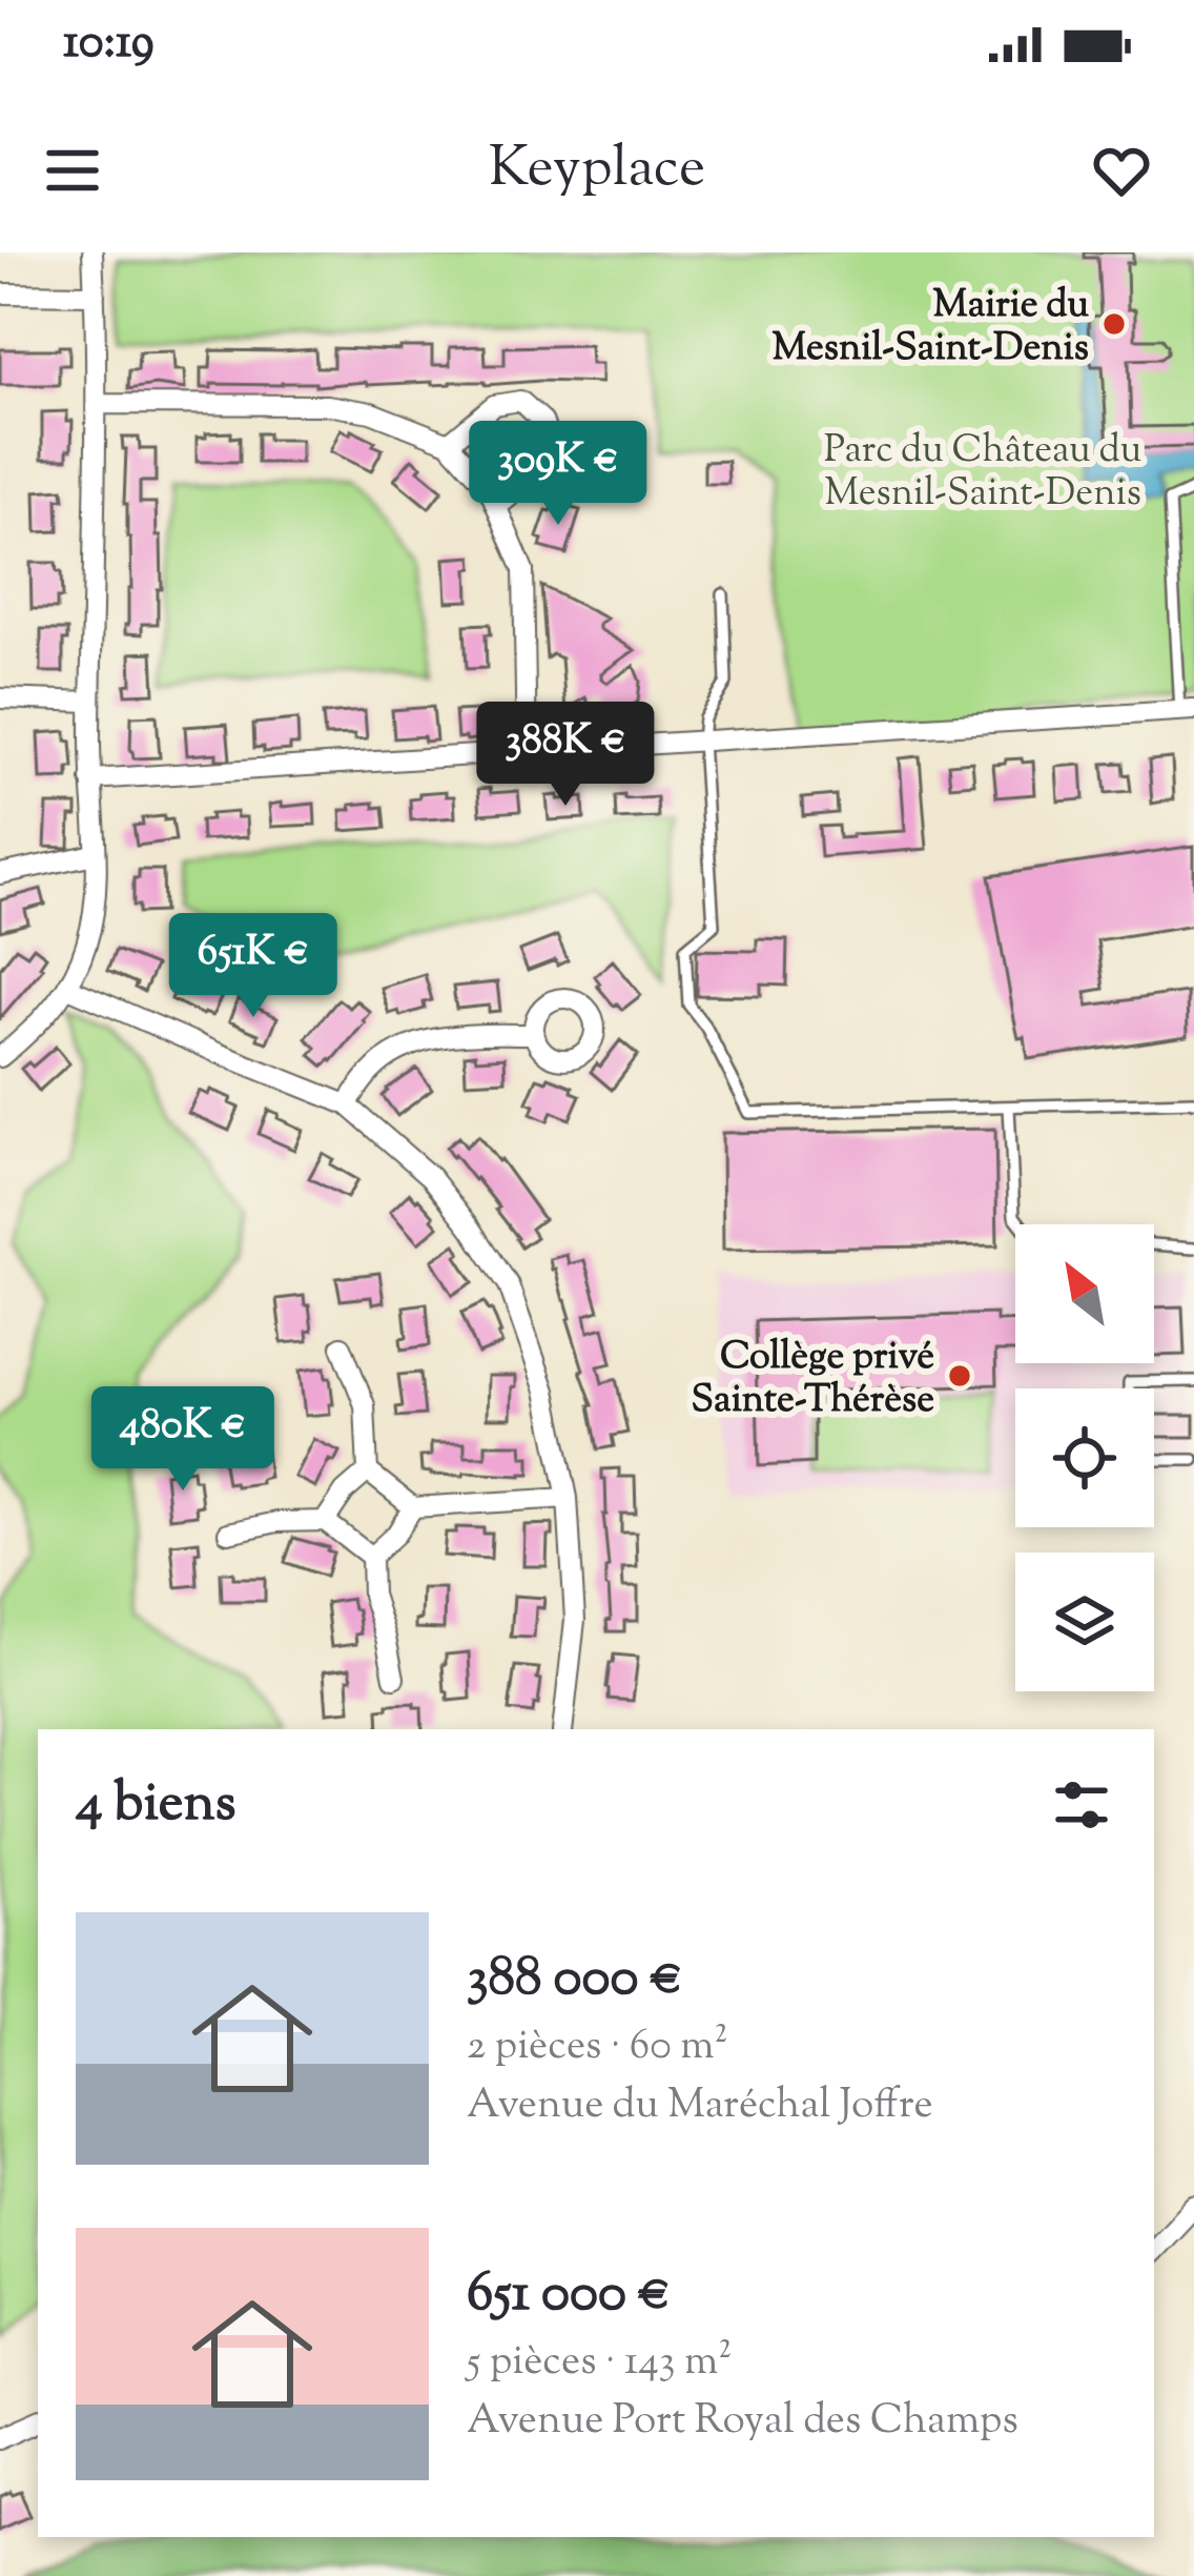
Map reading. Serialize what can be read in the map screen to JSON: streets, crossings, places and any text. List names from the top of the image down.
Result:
{
  "parks": ["Parc du Château du Mesnil-Saint-Denis"],
  "places": ["Mairie du Mesnil-Saint-Denis", "Collège privé Sainte-Thérèse"],
  "north": "top left",
  "page": {
    "status": "10:19",
    "header": "Keyplace",
    "price": [
      "309K €",
      "388K €",
      "651K €",
      "480K €"
    ],
    "heading": "4 biens",
    "list": [
      {
        "name": "388 000 €",
        "note": "2 pièces · 60 m² · Avenue du Maréchal Joffre"
      },
      {
        "name": "651 000 €",
        "note": "5 pièces · 143 m² · Avenue Port Royal des Champs"
      }
    ]
  }
}
